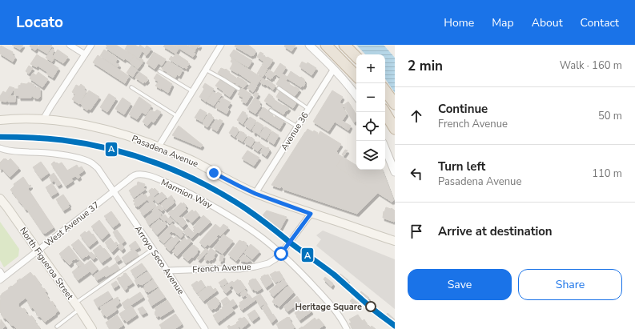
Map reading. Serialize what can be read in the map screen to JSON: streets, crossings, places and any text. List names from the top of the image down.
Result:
{
  "streets": {
    "main road": ["Pasadena Avenue", "North Figueroa Street"],
    "street": [
      "Avenue 36",
      "Marmion Way",
      "West Avenue 37",
      "Arroyo Seco Avenue",
      "French Avenue"
    ]
  },
  "crossings": [
    ["Avenue 36", "Pasadena Avenue"],
    ["Pasadena Avenue", "French Avenue"],
    ["Marmion Way", "West Avenue 37"],
    ["Marmion Way", "Arroyo Seco Avenue"],
    ["Marmion Way", "French Avenue"],
    ["West Avenue 37", "Arroyo Seco Avenue"],
    ["West Avenue 37", "North Figueroa Street"],
    ["Arroyo Seco Avenue", "French Avenue"]
  ],
  "places": ["Heritage Square"],
  "lines": ["transit line A"],
  "page": {
    "header": "Locato",
    "nav": [
      "Home",
      "Map",
      "About",
      "Contact"
    ],
    "heading": ["2 min", "Walk · 160 m"],
    "map_buttons": ["+", "−"],
    "list": [
      ["Continue", "French Avenue", "50 m"],
      ["Turn left", "Pasadena Avenue", "110 m"],
      "Arrive at destination"
    ],
    "buttons": ["Save", "Share"]
  }
}
